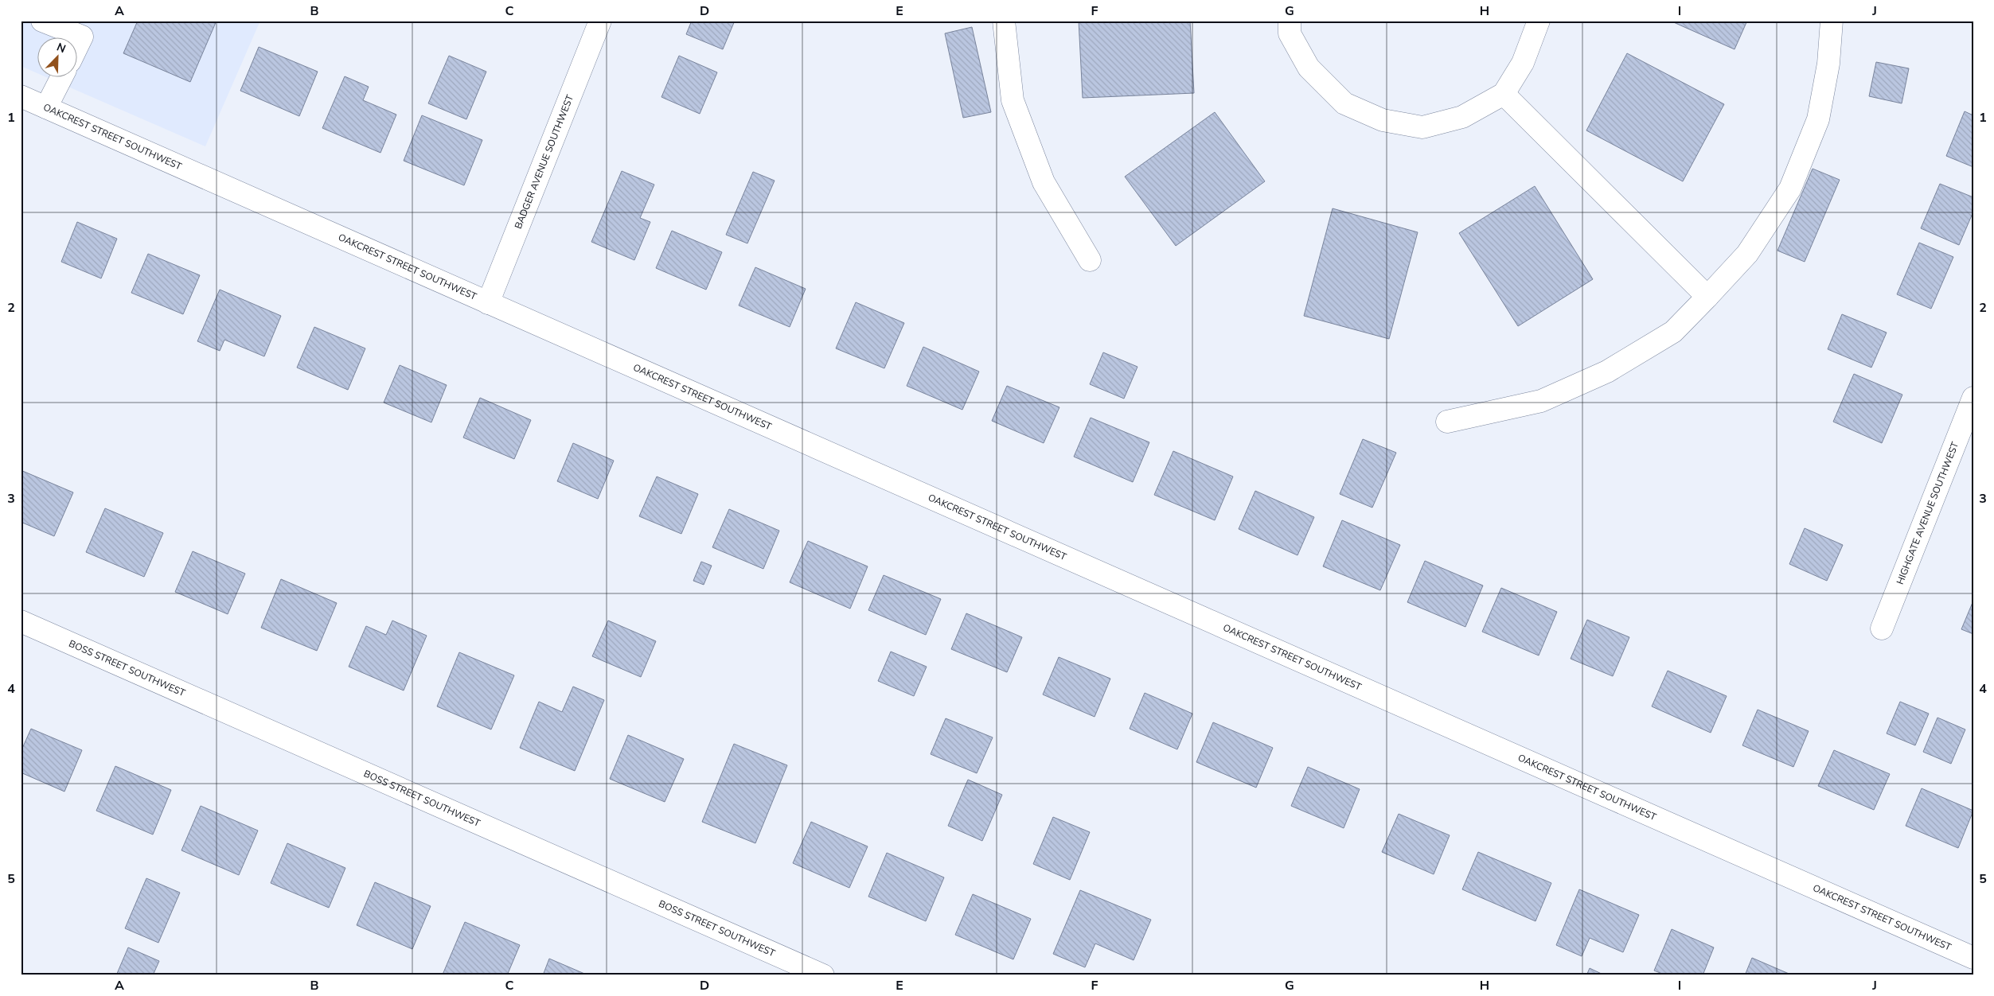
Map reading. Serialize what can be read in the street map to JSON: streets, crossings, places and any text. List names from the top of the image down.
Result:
{
  "streets": {
    "street": [
      "OAKCREST STREET SOUTHWEST",
      "BADGER AVENUE SOUTHWEST",
      "HIGHGATE AVENUE SOUTHWEST",
      "BOSS STREET SOUTHWEST"
    ]
  },
  "crossings": [
    ["OAKCREST STREET SOUTHWEST", "BADGER AVENUE SOUTHWEST"]
  ],
  "north": "top right",
  "grid": {
    "columns": [
      "A",
      "B",
      "C",
      "D",
      "E",
      "F",
      "G",
      "H",
      "I",
      "J"
    ],
    "rows": [
      "1",
      "2",
      "3",
      "4",
      "5"
    ]
  }
}
